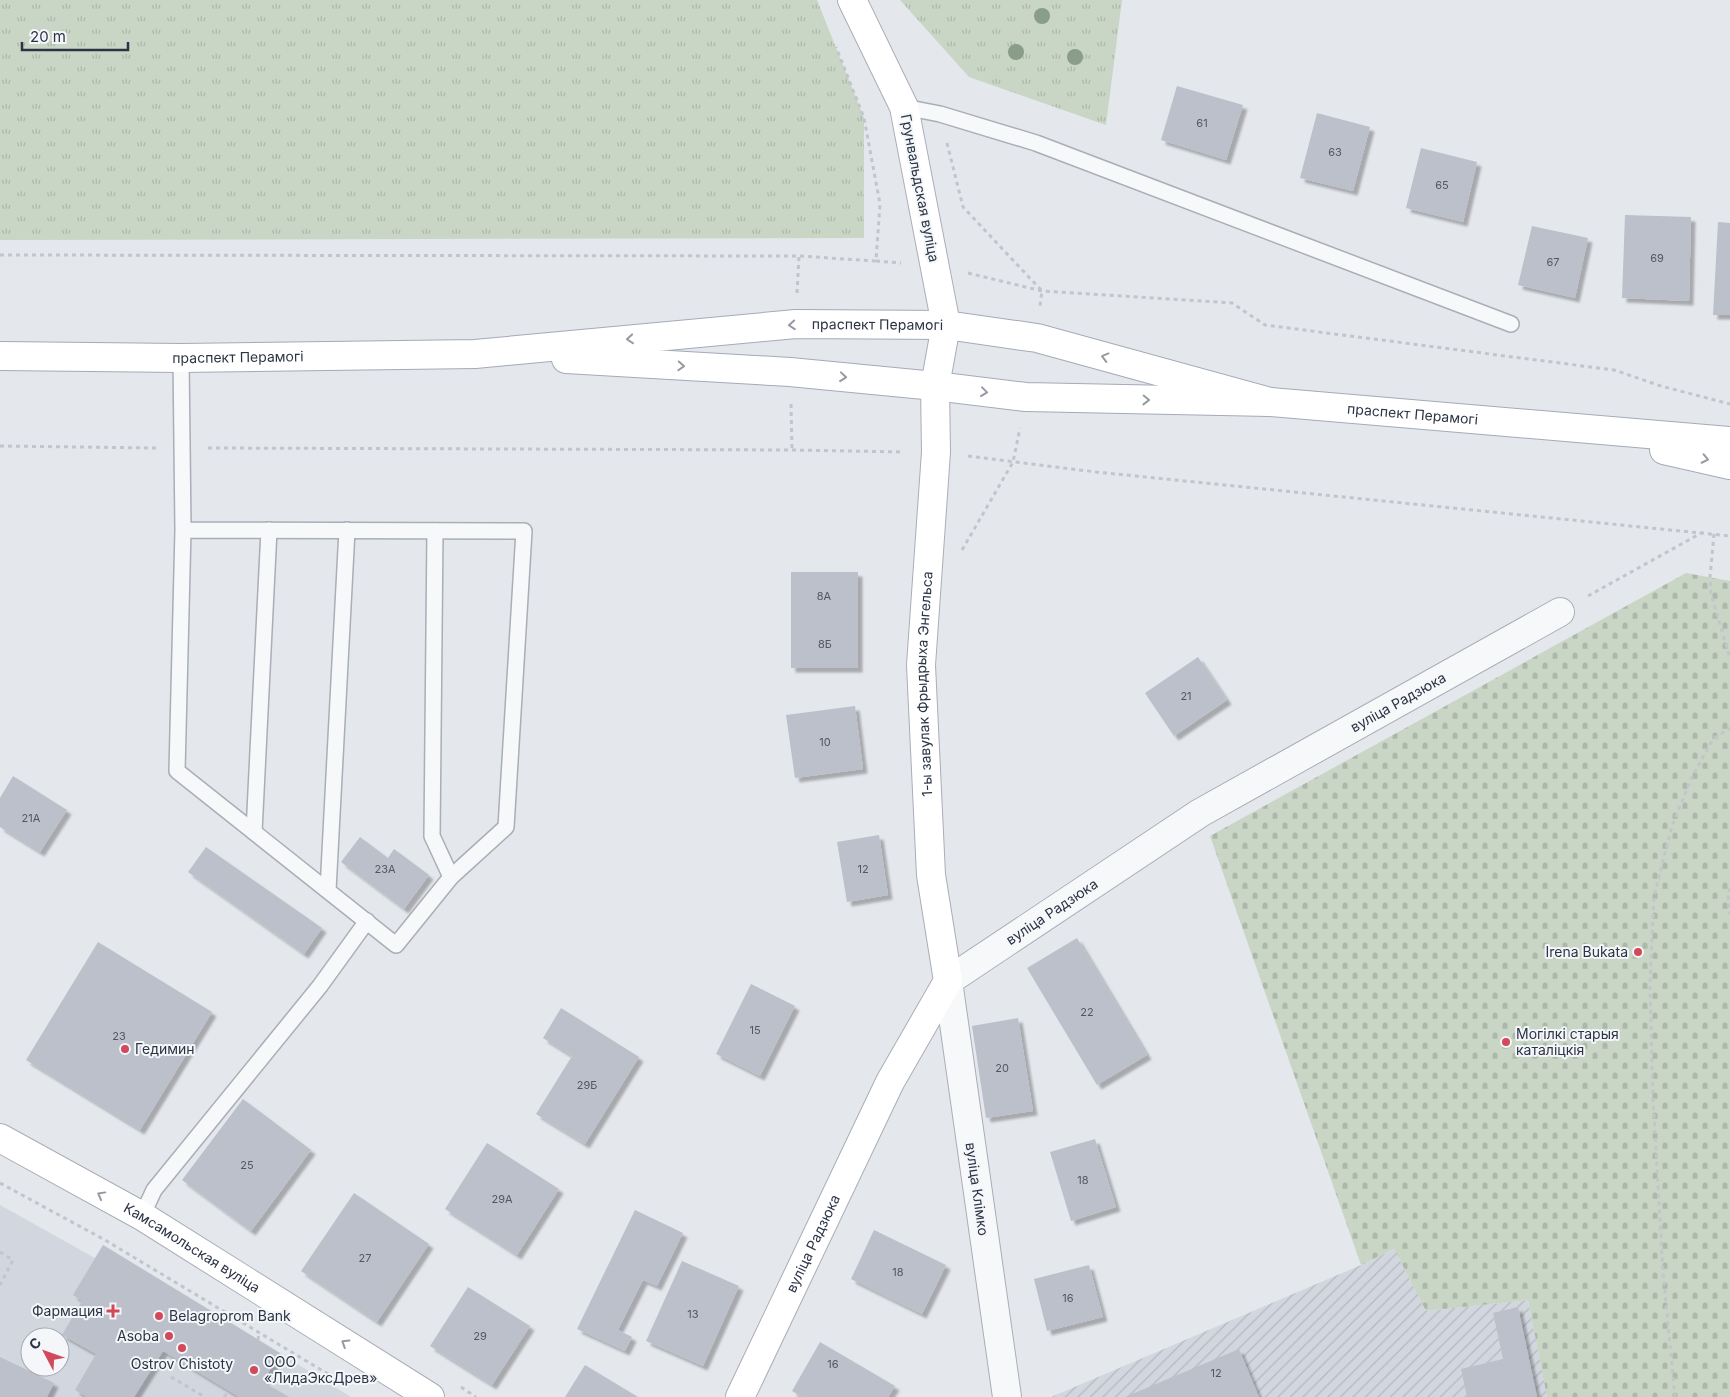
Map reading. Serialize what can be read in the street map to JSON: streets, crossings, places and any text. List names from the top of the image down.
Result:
{
  "streets": {
    "main road": [
      "Грунвальдская вуліца",
      "праспект Перамогі",
      "1-ы завулак Фрыдрыха Энгельса",
      "вуліца Радзюка",
      "Камсамольская вуліца"
    ],
    "street": ["вуліца Клімко"]
  },
  "crossings": [
    ["Грунвальдская вуліца", "праспект Перамогі"],
    ["Грунвальдская вуліца", "1-ы завулак Фрыдрыха Энгельса"],
    ["праспект Перамогі", "1-ы завулак Фрыдрыха Энгельса"],
    ["1-ы завулак Фрыдрыха Энгельса", "вуліца Радзюка"],
    ["1-ы завулак Фрыдрыха Энгельса", "вуліца Клімко"],
    ["вуліца Радзюка", "вуліца Клімко"]
  ],
  "one_way": ["Камсамольская вуліца"],
  "places": {
    "other": [
      "Irena Bukata",
      "Могілкі старыя каталіцкія",
      "Гедимин",
      "Belagroprom Bank",
      "Asoba",
      "Ostrov Chistoty",
      "ООО «ЛидаЭксДрев»"
    ],
    "health": ["Фармация"]
  },
  "house_numbers": [
    "61",
    "63",
    "65",
    "69",
    "67",
    "8А",
    "8Б",
    "21",
    "10",
    "21А",
    "23А",
    "12",
    "22",
    "15",
    "23",
    "20",
    "29Б",
    "25",
    "18",
    "29А",
    "27",
    "18",
    "16",
    "13",
    "29",
    "16",
    "12"
  ],
  "scale_bar": "20 m",
  "north": "top left"
}
